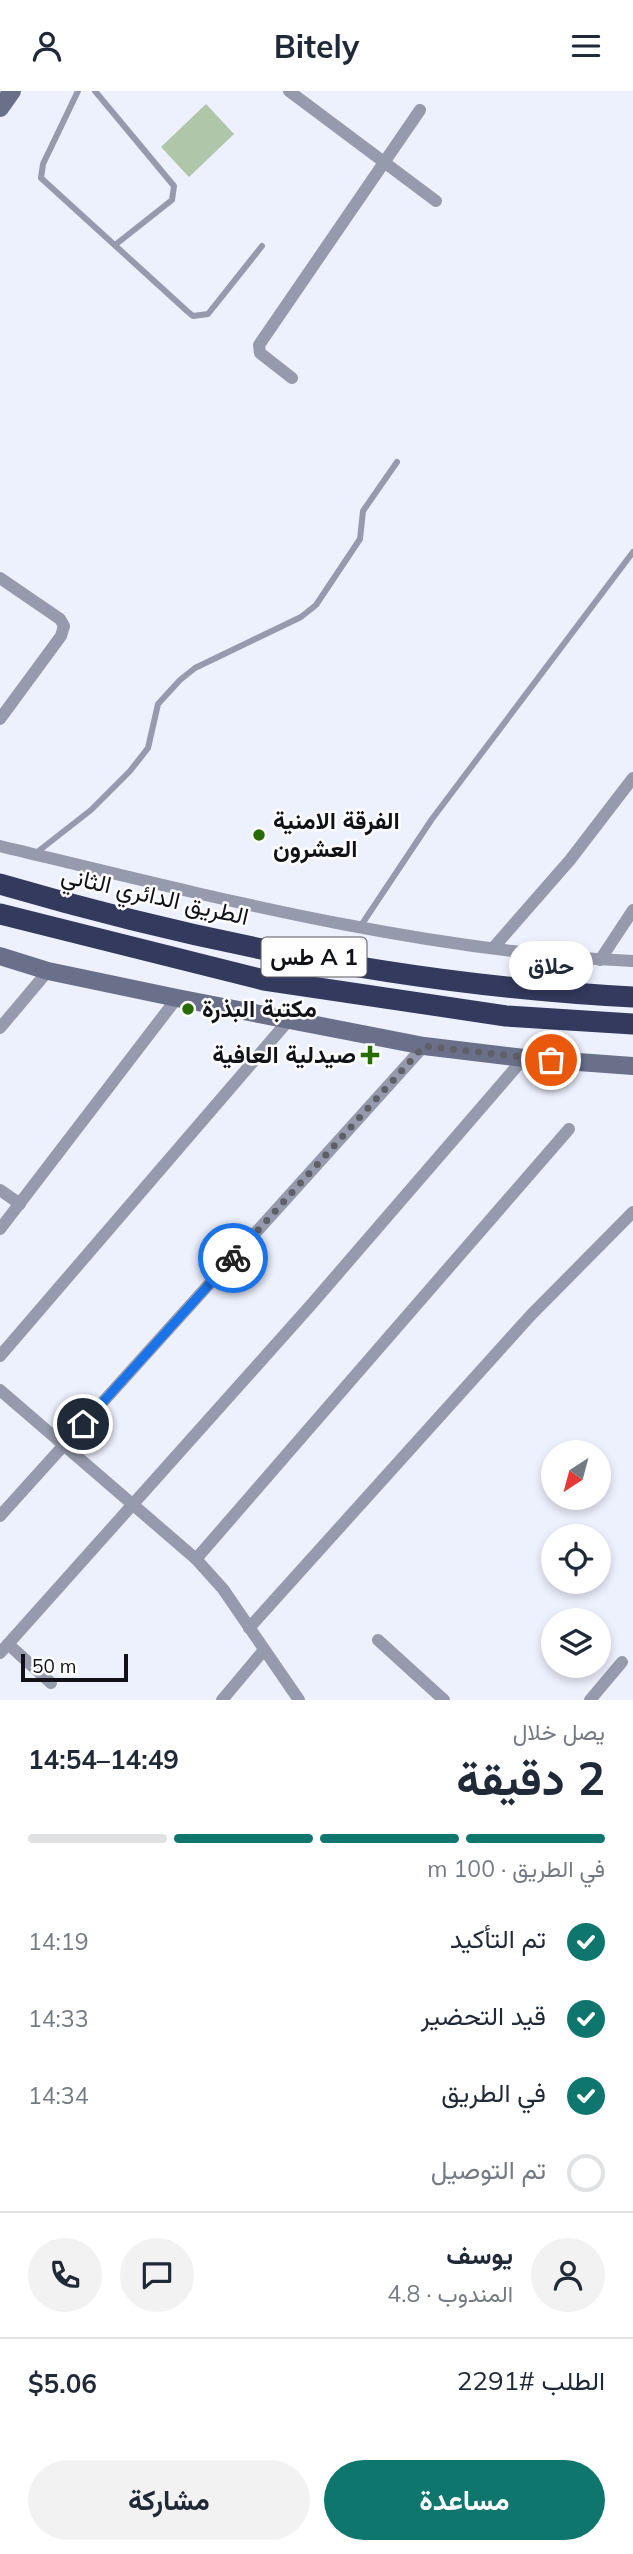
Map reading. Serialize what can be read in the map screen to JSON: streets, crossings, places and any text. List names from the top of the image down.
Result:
{
  "streets": {
    "highway": ["الطريق الدائري الثاني", "طس A 1"]
  },
  "places": {
    "other": ["الفرقة الامنية العشرون", "مكتبة البذرة", "حلاق"],
    "health": ["صيدلية العافية"]
  },
  "scale_bar": "50 m",
  "north": "bottom left",
  "page": {
    "header": "Bitely",
    "bubble": "حلاق",
    "scale": "50 m",
    "heading": ["2 دقيقة", "يصل خلال", "14:49–14:54"],
    "panel": [
      "يوسف",
      "المندوب · 4.8",
      "الطلب #2291",
      "$5.06"
    ],
    "bar": "في الطريق · 100 m",
    "list": [
      ["تم التأكيد", "14:19"],
      ["قيد التحضير", "14:33"],
      ["في الطريق", "14:34"],
      "تم التوصيل"
    ],
    "buttons": ["مساعدة", "مشاركة"]
  }
}
